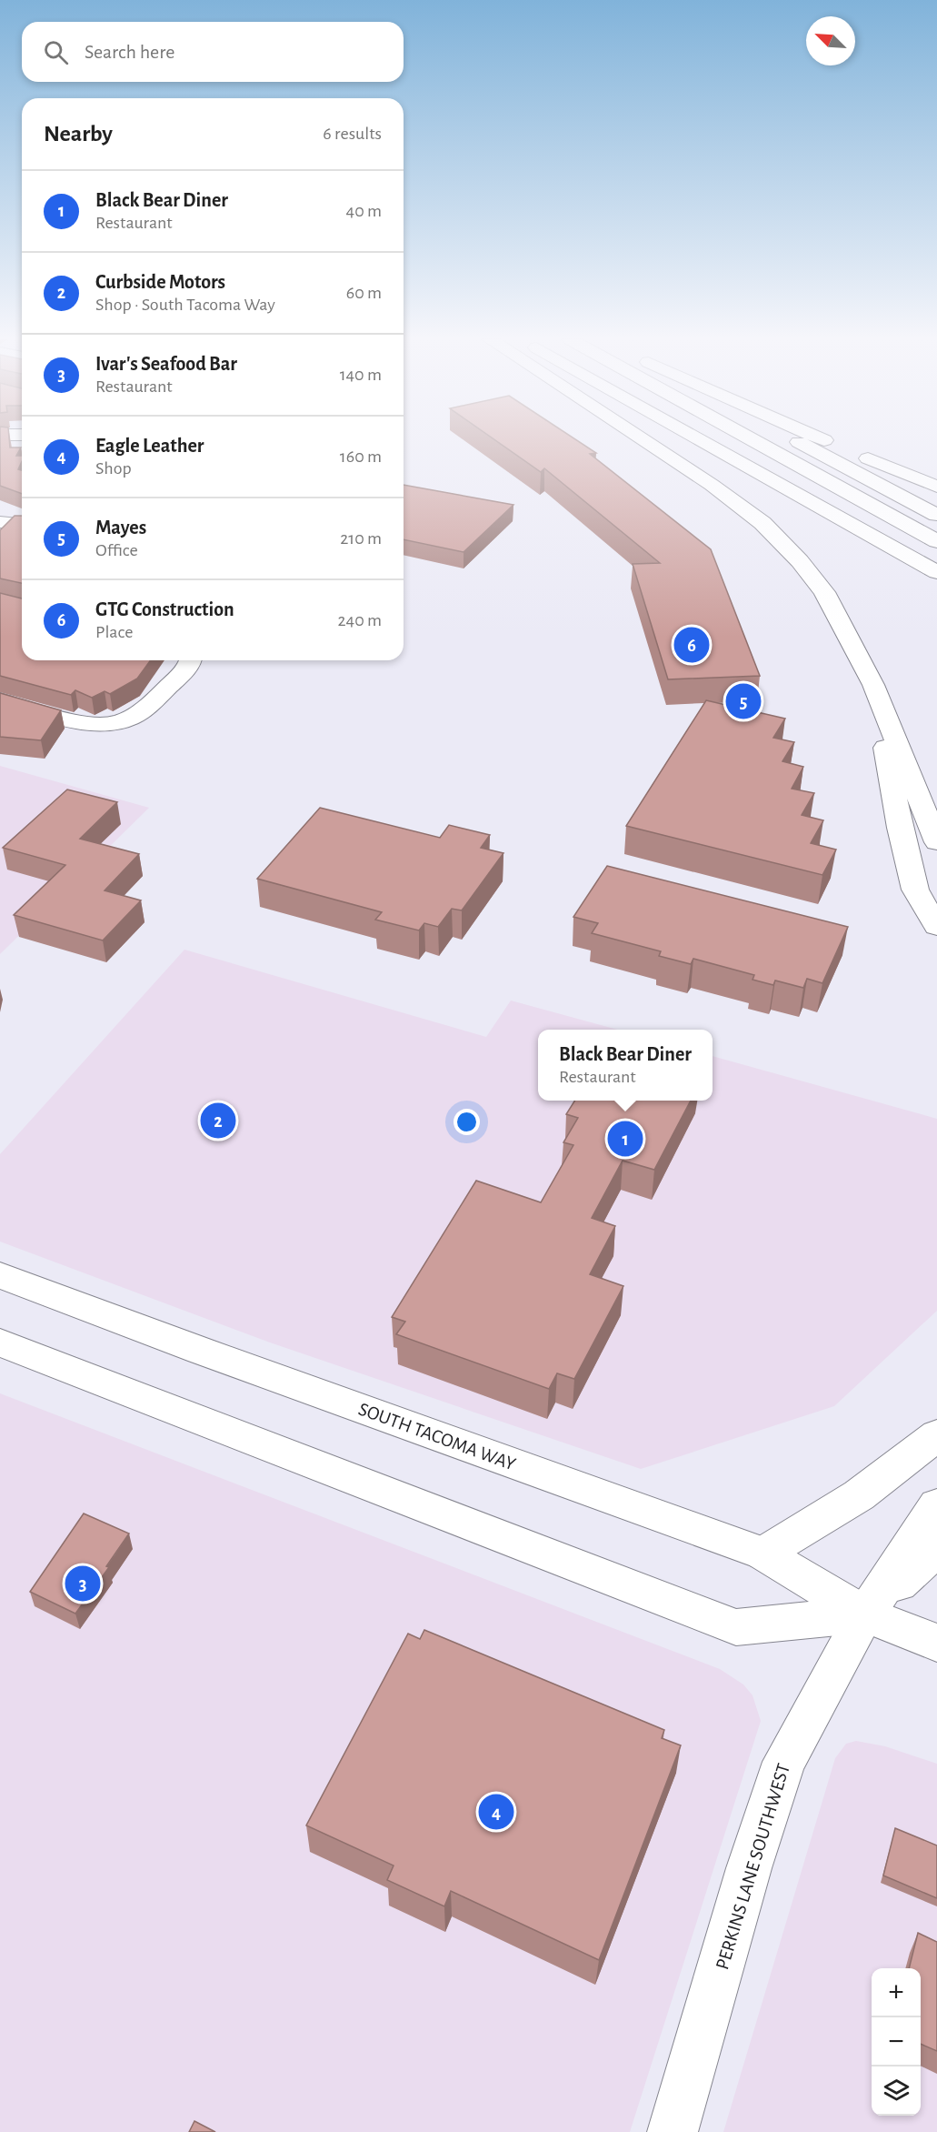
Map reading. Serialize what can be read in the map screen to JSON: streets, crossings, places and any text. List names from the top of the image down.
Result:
{
  "streets": {
    "main road": ["SOUTH TACOMA WAY", "PERKINS LANE SOUTHWEST"]
  },
  "crossings": [
    ["SOUTH TACOMA WAY", "PERKINS LANE SOUTHWEST"]
  ],
  "north": "top left",
  "page": {
    "search": "Search here",
    "heading": ["Nearby", "6 results"],
    "list": [
      {
        "mark": "1",
        "name": "Black Bear Diner",
        "note": "Restaurant",
        "value": "40 m"
      },
      {
        "mark": "2",
        "name": "Curbside Motors",
        "note": "Shop · South Tacoma Way",
        "value": "60 m"
      },
      {
        "mark": "3",
        "name": "Ivar's Seafood Bar",
        "note": "Restaurant",
        "value": "140 m"
      },
      {
        "mark": "4",
        "name": "Eagle Leather",
        "note": "Shop",
        "value": "160 m"
      },
      {
        "mark": "5",
        "name": "Mayes",
        "note": "Office",
        "value": "210 m"
      },
      {
        "mark": "6",
        "name": "GTG Construction",
        "note": "Place",
        "value": "240 m"
      }
    ],
    "pins": [
      "6",
      "5",
      "2",
      "1",
      "3",
      "4"
    ],
    "popup": ["Black Bear Diner", "Restaurant"],
    "map_buttons": ["+", "−"]
  }
}
